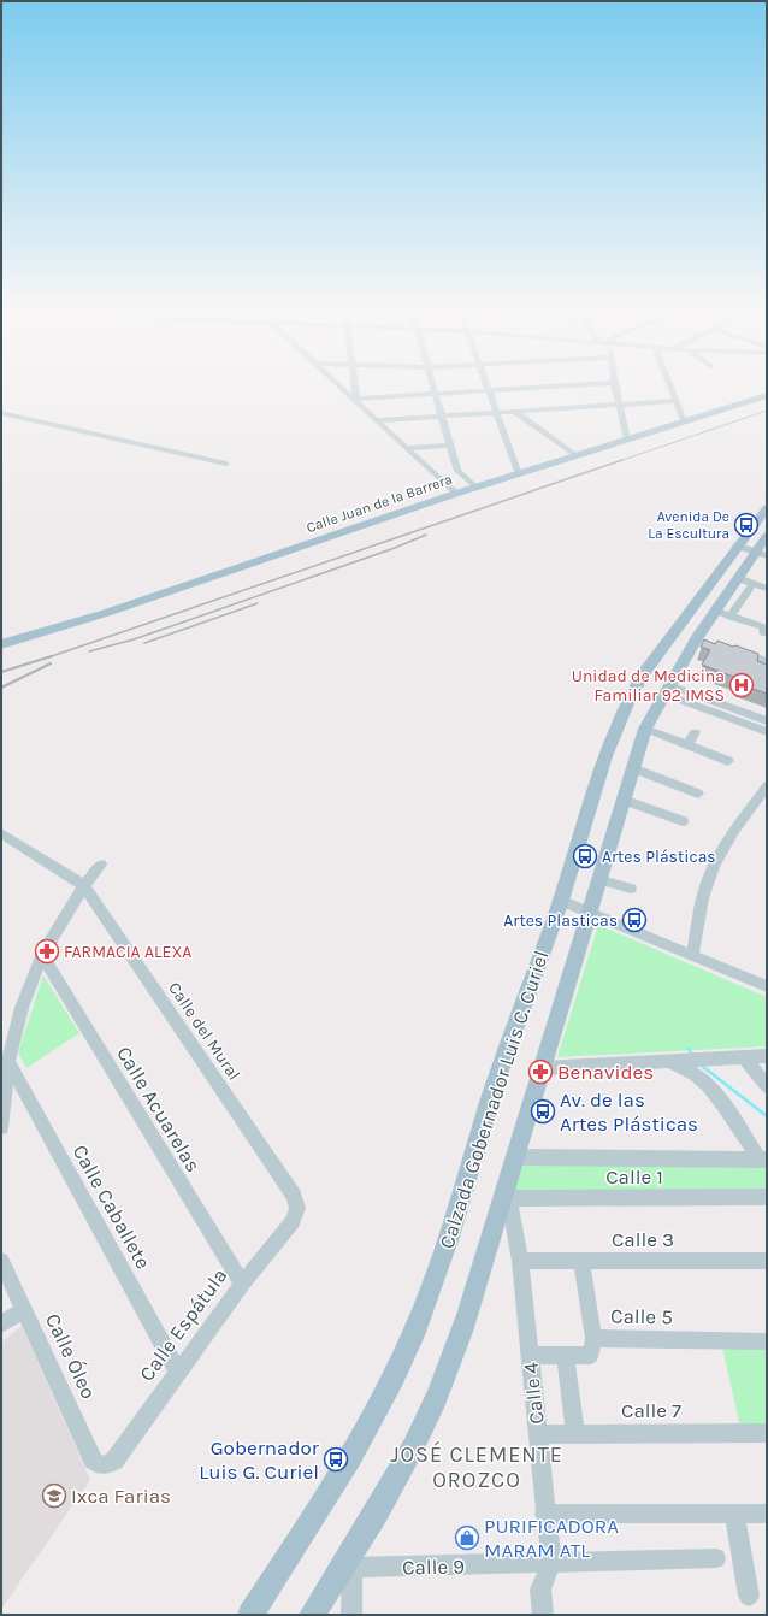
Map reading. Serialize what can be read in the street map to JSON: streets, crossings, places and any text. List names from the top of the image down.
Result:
{
  "streets": {
    "main road": ["Calle Juan de la Barrera", "Calzada Gobernador Luis C. Curiel"],
    "street": [
      "Calle del Mural",
      "Calle Acuarelas",
      "Calle 1",
      "Calle Caballete",
      "Calle 3",
      "Calle 5",
      "Calle Espátula",
      "Calle Óleo",
      "Calle 4",
      "Calle 7",
      "Calle 9"
    ]
  },
  "crossings": [
    ["Calle del Mural", "Calle Espátula"],
    ["Calzada Gobernador Luis C. Curiel", "Calle 1"],
    ["Calzada Gobernador Luis C. Curiel", "Calle 4"],
    ["Calle Acuarelas", "Calle Espátula"],
    ["Calle 1", "Calle 4"],
    ["Calle Caballete", "Calle Espátula"],
    ["Calle 3", "Calle 4"],
    ["Calle 5", "Calle 4"],
    ["Calle Espátula", "Calle Óleo"],
    ["Calle 4", "Calle 7"],
    ["Calle 4", "Calle 9"]
  ],
  "districts": ["JOSÉ CLEMENTE OROZCO"],
  "places": {
    "bus stop": [
      "Avenida De La Escultura",
      "Artes Plásticas",
      "Artes Plasticas",
      "Av. de las Artes Plásticas",
      "Gobernador Luis G. Curiel"
    ],
    "hospital": ["Unidad de Medicina Familiar 92 IMSS"],
    "pharmacy": ["FARMACIA ALEXA", "Benavides"],
    "school or university": ["Ixca Farias"],
    "shop": ["PURIFICADORA MARAM ATL"]
  }
}
